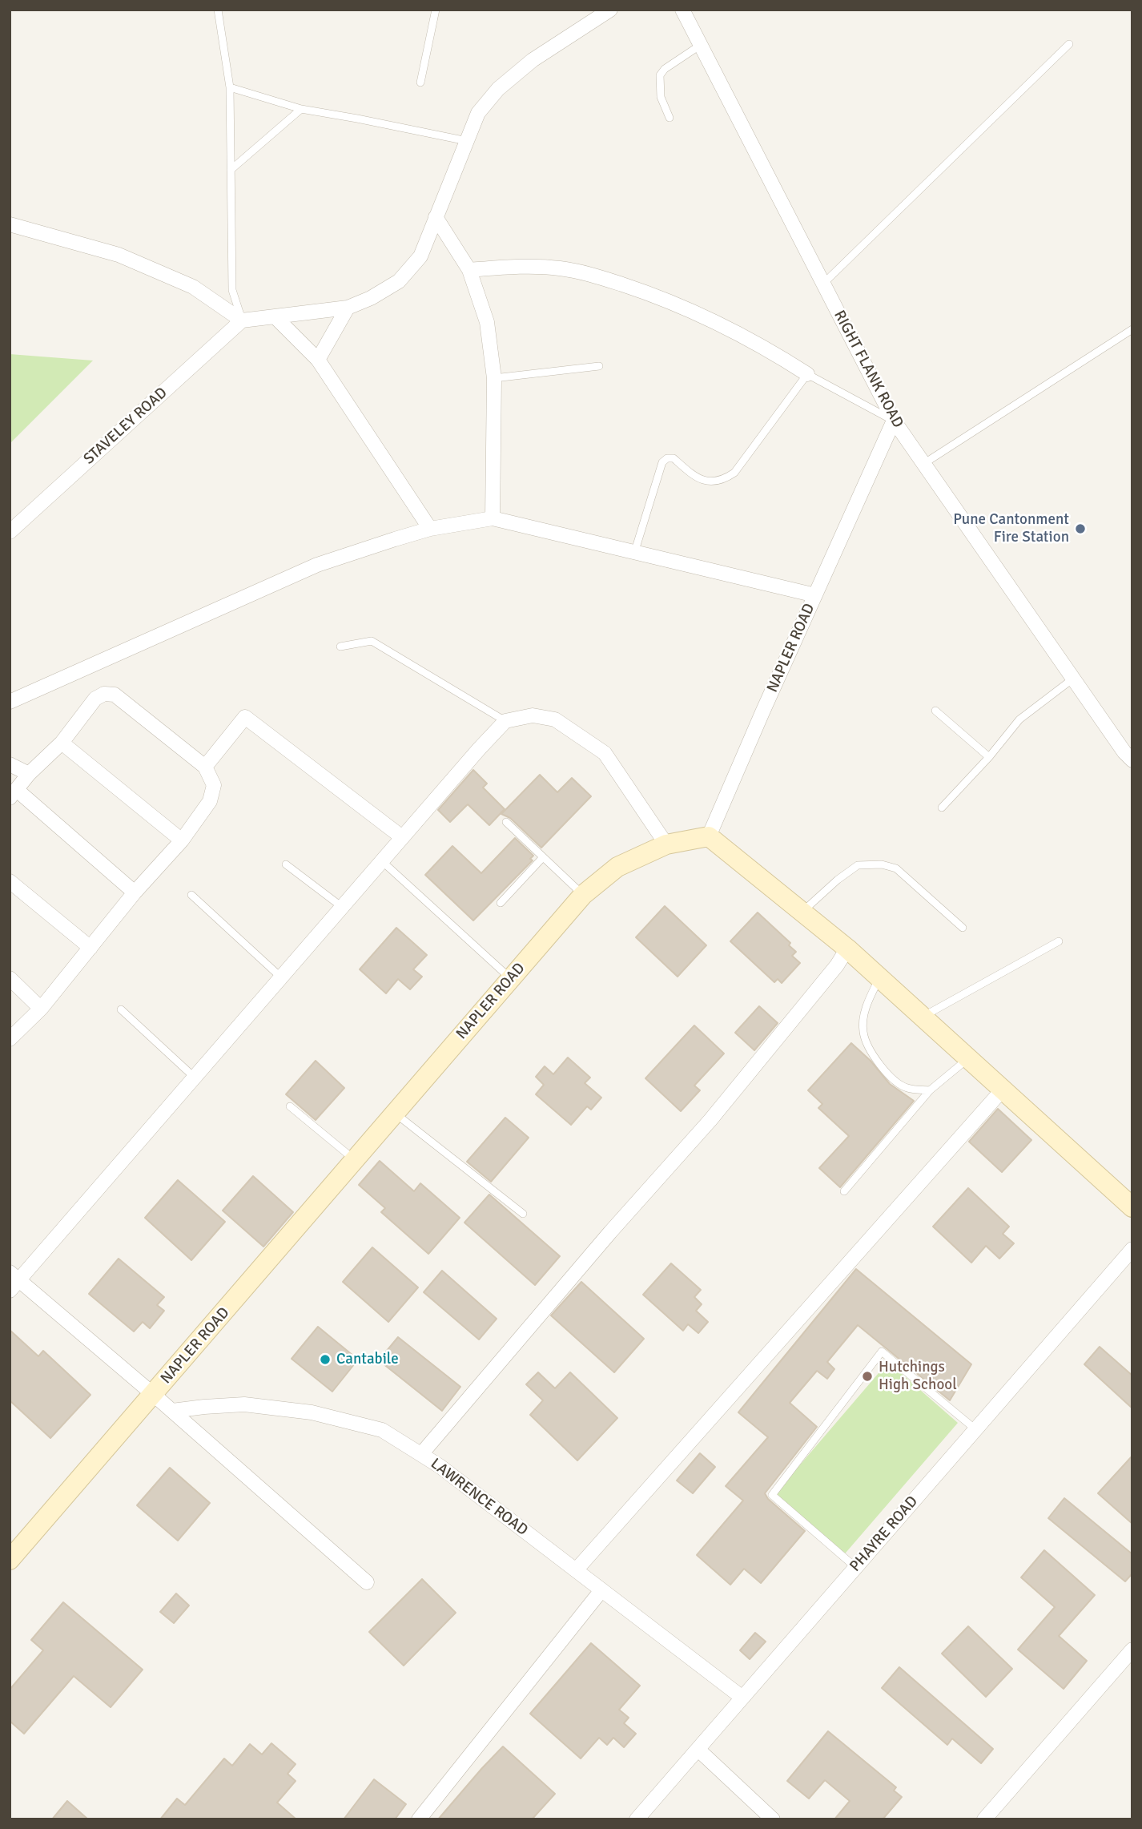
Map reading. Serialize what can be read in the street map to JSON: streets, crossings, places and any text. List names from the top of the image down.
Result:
{
  "streets": {
    "street": [
      "RIGHT FLANK ROAD",
      "STAVELEY ROAD",
      "NAPLER ROAD",
      "LAWRENCE ROAD",
      "PHAYRE ROAD"
    ]
  },
  "crossings": [
    ["RIGHT FLANK ROAD", "NAPLER ROAD"],
    ["LAWRENCE ROAD", "PHAYRE ROAD"]
  ],
  "places": ["Pune Cantonment Fire Station", "Cantabile", "Hutchings High School"]
}
